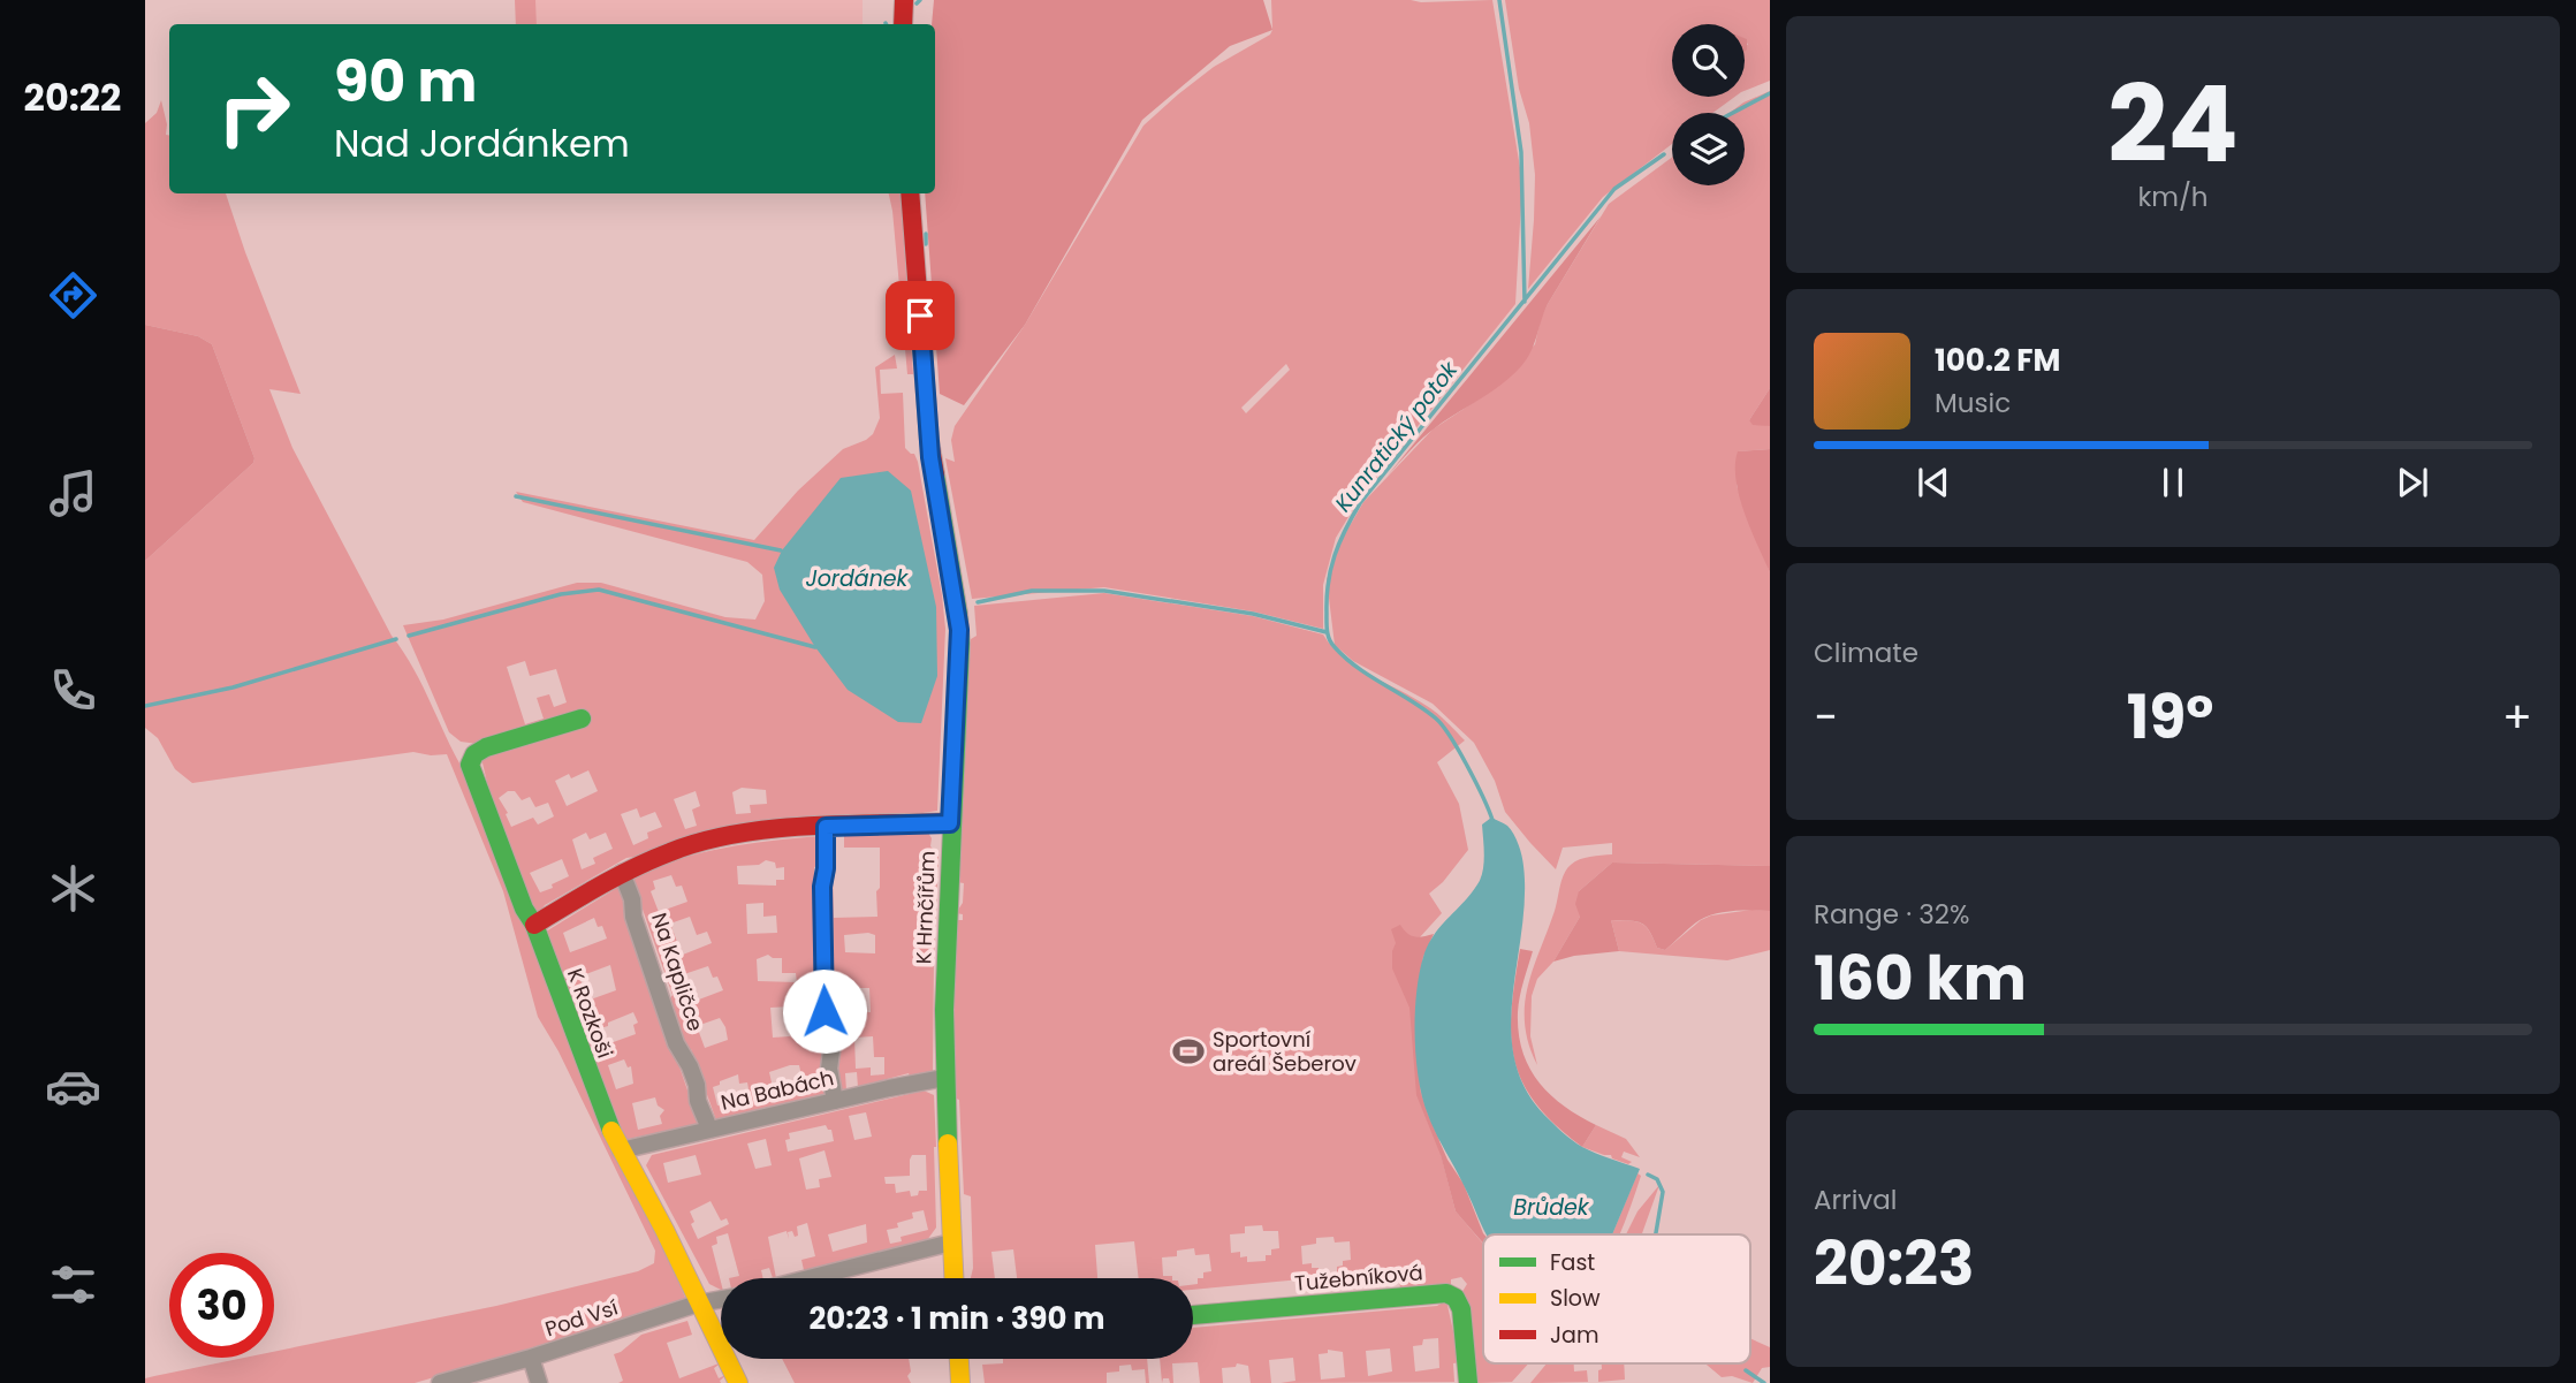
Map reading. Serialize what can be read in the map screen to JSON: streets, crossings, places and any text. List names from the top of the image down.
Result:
{
  "streets": {
    "street": [
      "K Hrnčířům",
      "Na Kapličce",
      "K Rozkoši",
      "Na Babách",
      "Tužebníková",
      "Pod Vsí"
    ]
  },
  "crossings": [
    ["K Hrnčířům", "Na Babách"],
    ["Na Kapličce", "Na Babách"],
    ["K Rozkoši", "Na Babách"],
    ["K Rozkoši", "Pod Vsí"]
  ],
  "water": ["Kunratický potok", "Jordánek", "Brůdek"],
  "places": {
    "sports": ["Sportovní areál Šeberov"]
  },
  "legend": ["Fast", "Slow", "Jam"],
  "page": {
    "tabs": "20:22",
    "tile": [
      ["24", "km/h"],
      "Climate",
      ["Range · 32%", "160 km"],
      ["Arrival", "20:23"]
    ],
    "turn": ["90 m", "Nad Jordánkem"],
    "song": ["100.2 FM", "Music"],
    "heat": ["−", "19°", "+"],
    "limit": "30",
    "trip": "20:23 · 1 min · 390 m"
  }
}
